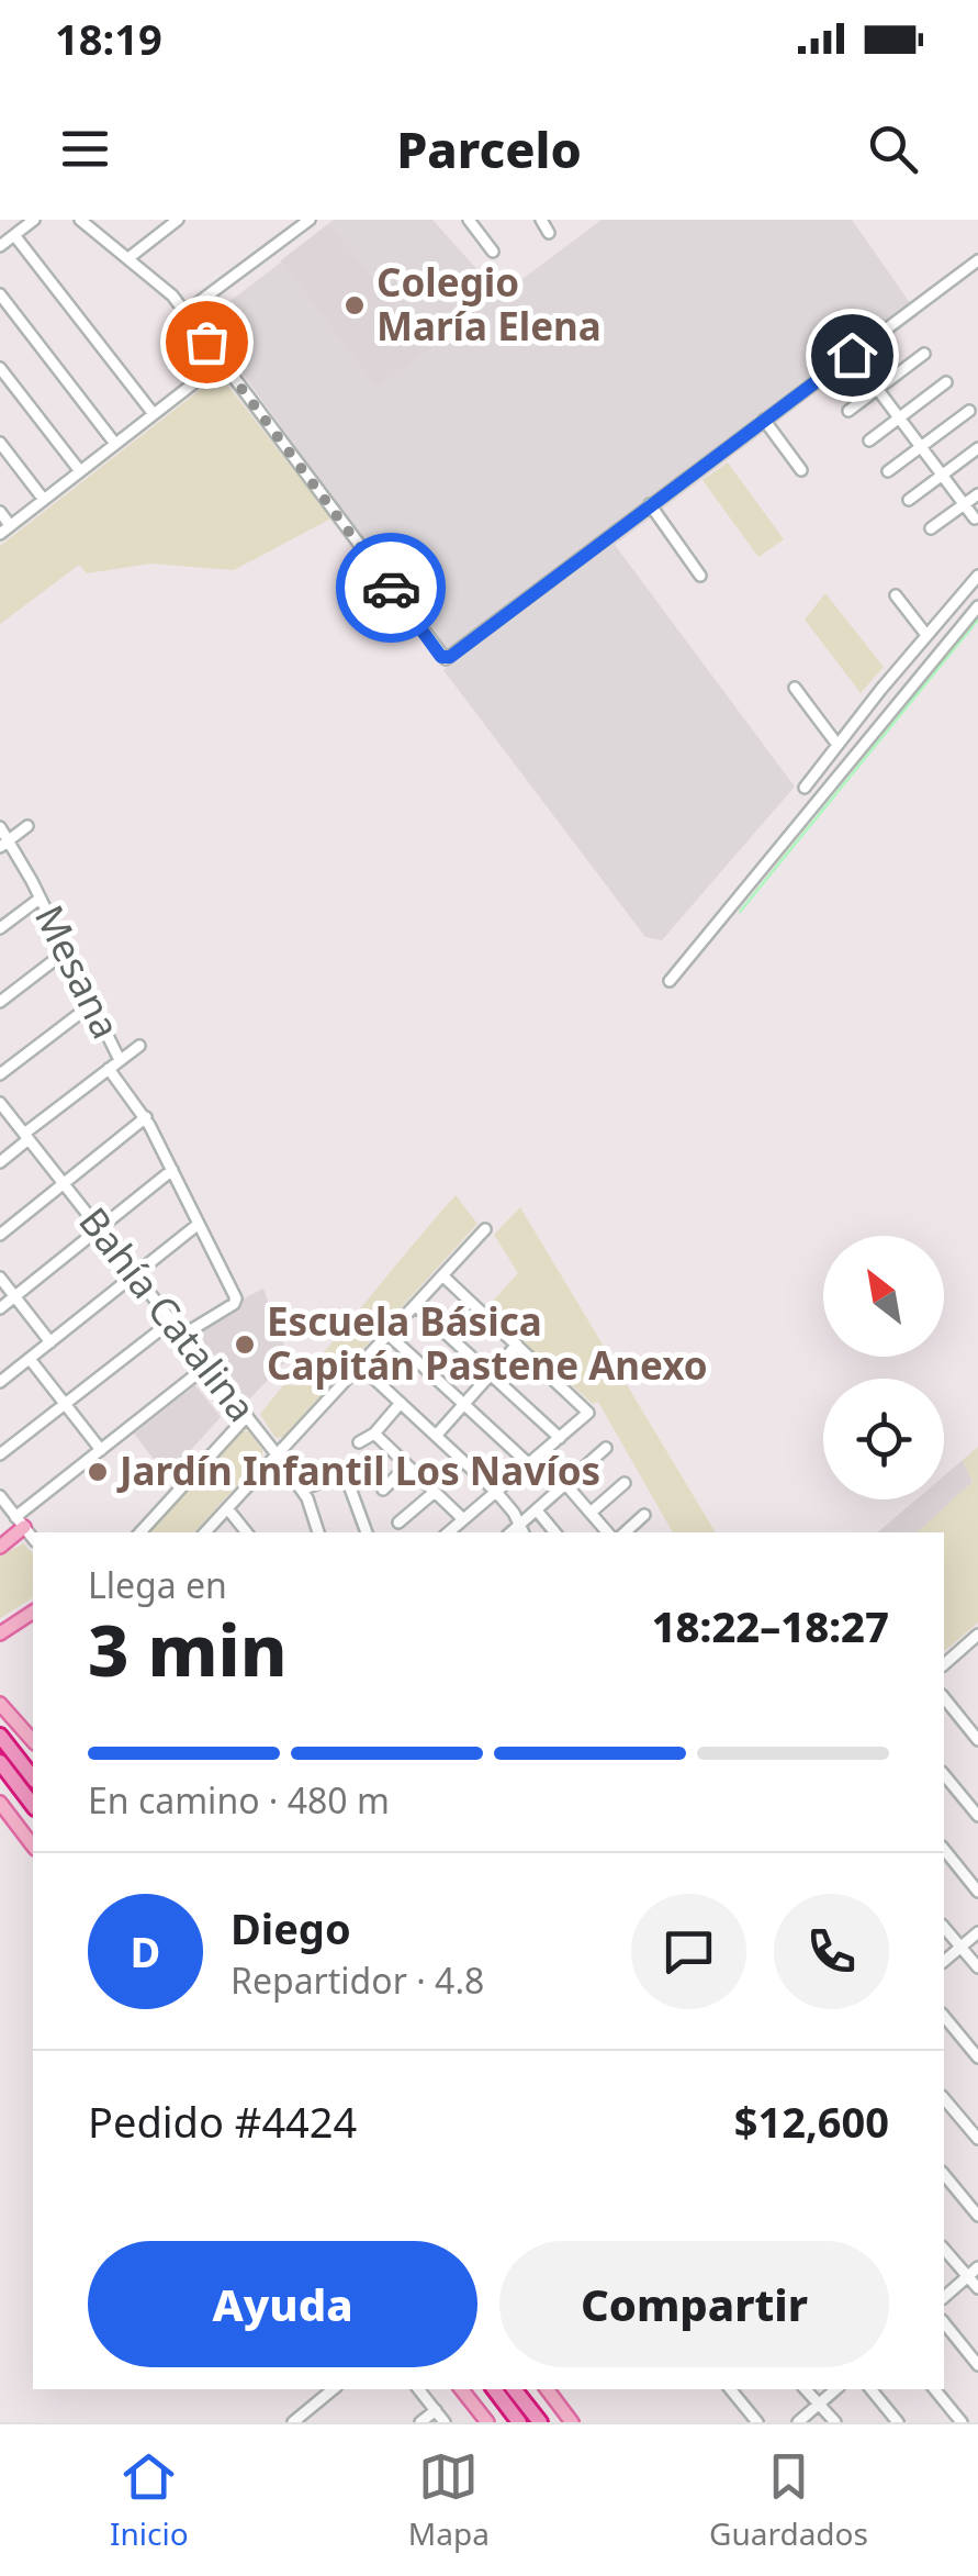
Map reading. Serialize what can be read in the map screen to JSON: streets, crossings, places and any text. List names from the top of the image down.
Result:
{
  "streets": {
    "street": ["Mesana", "Bahía Catalina"]
  },
  "places": ["Colegio María Elena", "Escuela Básica Capitán Pastene Anexo", "Jardín Infantil Los Navíos"],
  "north": "top left",
  "page": {
    "status": "18:19",
    "header": "Parcelo",
    "heading": ["3 min", "Llega en", "18:22–18:27"],
    "panel": [
      "Diego",
      "Repartidor · 4.8",
      "Pedido #4424",
      "$12,600"
    ],
    "bar": "En camino · 480 m",
    "round": "D",
    "buttons": ["Ayuda", "Compartir"],
    "tabs": ["Inicio", "Mapa", "Guardados"]
  }
}
